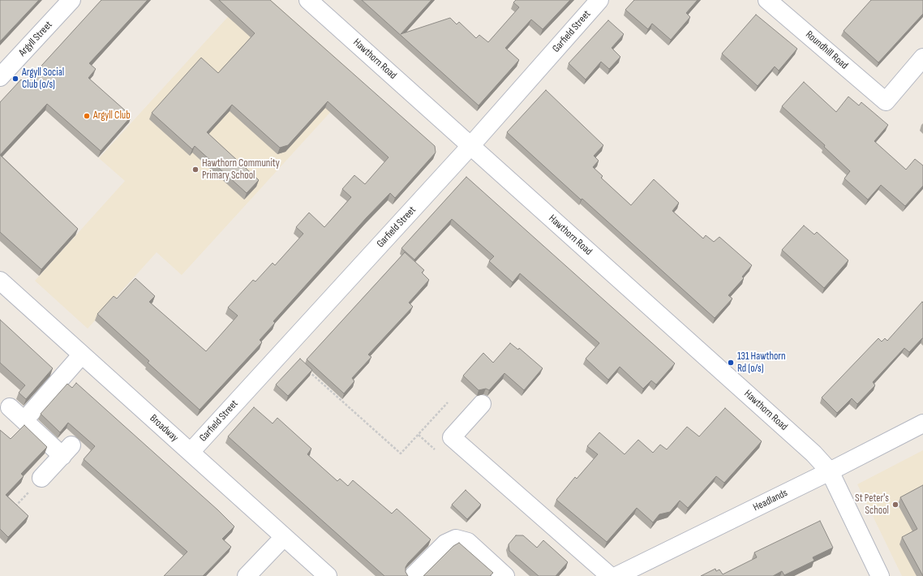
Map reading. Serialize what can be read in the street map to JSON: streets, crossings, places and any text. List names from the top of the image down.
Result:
{
  "streets": {
    "street": [
      "Garfield Street",
      "Argyll Street",
      "Roundhill Road",
      "Hawthorn Road",
      "Broadway",
      "Headlands"
    ]
  },
  "crossings": [
    ["Garfield Street", "Hawthorn Road"],
    ["Garfield Street", "Broadway"],
    ["Hawthorn Road", "Headlands"]
  ],
  "places": [
    "Argyll Social Club (o/s)",
    "Argyll Club",
    "Hawthorn Community Primary School",
    "131 Hawthorn Rd (o/s)",
    "St Peter's School"
  ]
}
